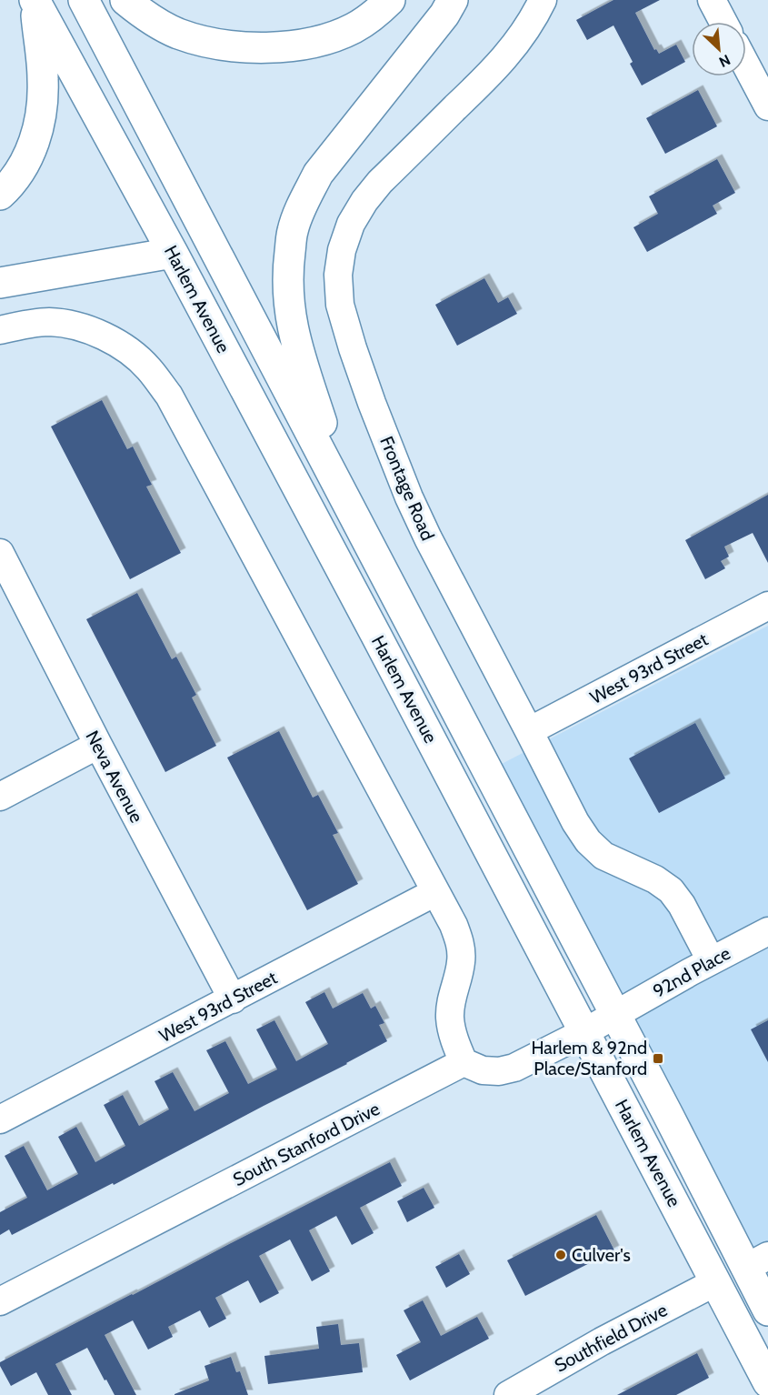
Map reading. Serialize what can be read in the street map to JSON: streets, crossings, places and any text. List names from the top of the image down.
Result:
{
  "streets": {
    "main road": ["Harlem Avenue"],
    "street": [
      "Frontage Road",
      "West 93rd Street",
      "Neva Avenue",
      "92nd Place",
      "South Stanford Drive",
      "Southfield Drive"
    ]
  },
  "crossings": [
    ["Harlem Avenue", "92nd Place"],
    ["Harlem Avenue", "Southfield Drive"],
    ["Frontage Road", "West 93rd Street"],
    ["Frontage Road", "92nd Place"],
    ["West 93rd Street", "Neva Avenue"]
  ],
  "places": {
    "transit": ["Harlem & 92nd Place/Stanford"],
    "other": ["Culver's"]
  },
  "north": "bottom right"
}
